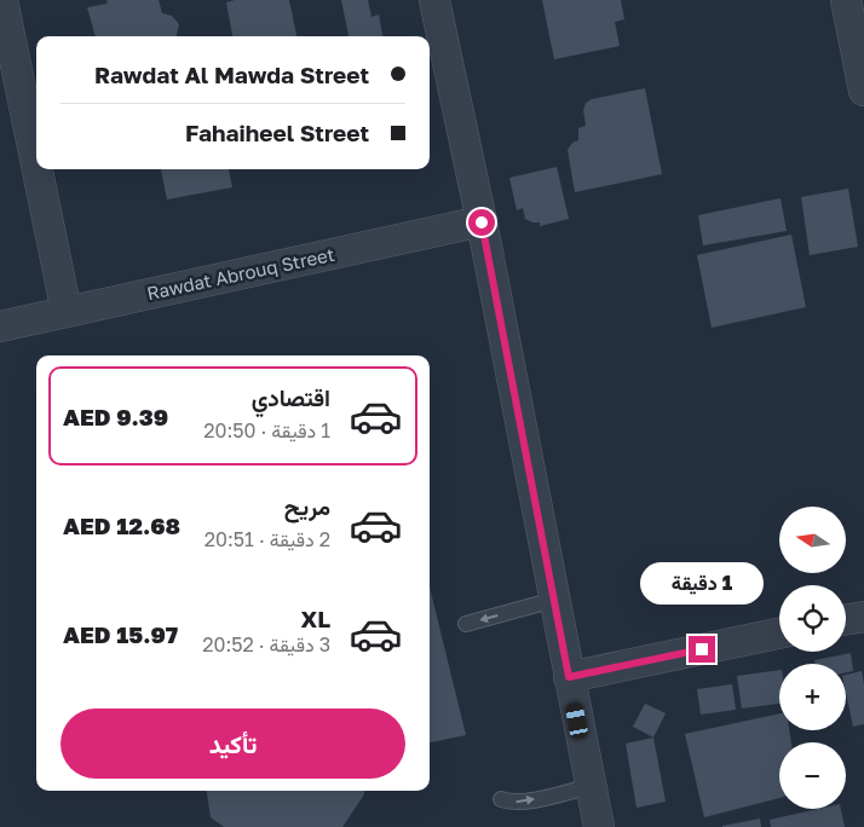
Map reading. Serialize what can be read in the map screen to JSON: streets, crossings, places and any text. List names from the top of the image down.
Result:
{
  "streets": {
    "street": ["Rawdat Abrouq Street"]
  },
  "north": "left",
  "page": {
    "banner": ["Rawdat Al Mawda Street", "Fahaiheel Street"],
    "list": [
      {
        "name": "اقتصادي",
        "note": "1 دقيقة · 20:50",
        "value": "AED 9.39"
      },
      {
        "name": "مريح",
        "note": "2 دقيقة · 20:51",
        "value": "AED 12.68"
      },
      {
        "name": "XL",
        "note": "3 دقيقة · 20:52",
        "value": "AED 15.97"
      }
    ],
    "map_buttons": ["+", "−"],
    "bubble": "1 دقيقة",
    "buttons": "تأكيد"
  }
}
